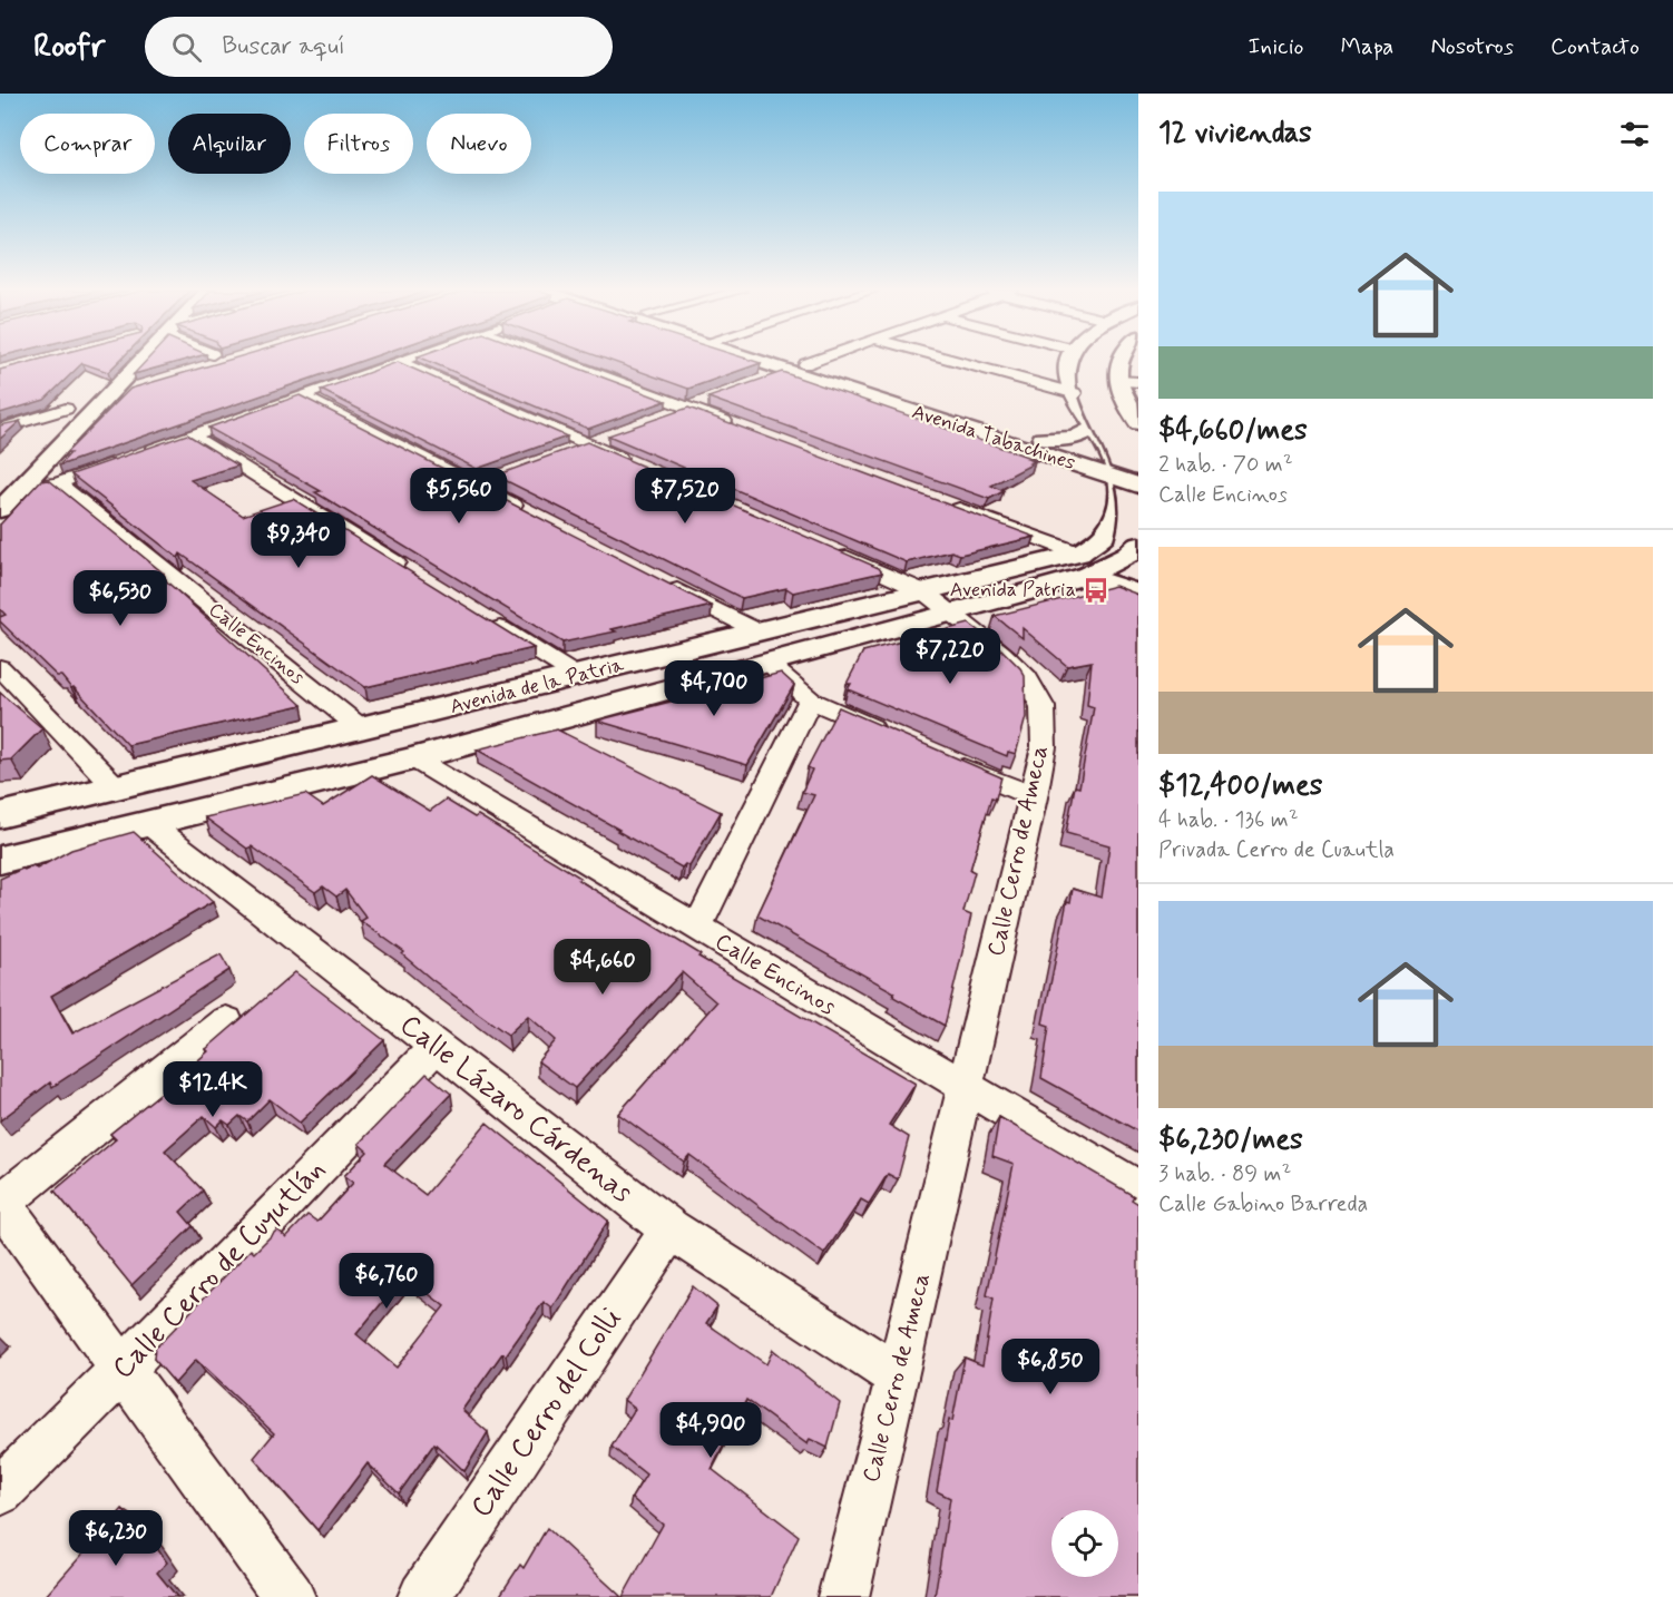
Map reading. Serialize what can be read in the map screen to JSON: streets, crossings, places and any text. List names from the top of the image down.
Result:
{
  "streets": {
    "main road": ["Avenida Tabachines", "Avenida de la Patria"],
    "street": [
      "Calle Encinos",
      "Calle Cerro de Ameca",
      "Calle Lázaro Cárdenas",
      "Calle Cerro de Cuyutlán",
      "Calle Cerro del Colli"
    ]
  },
  "crossings": [
    ["Avenida Tabachines", "Avenida de la Patria"],
    ["Calle Encinos", "Avenida de la Patria"],
    ["Calle Encinos", "Calle Cerro de Ameca"],
    ["Avenida de la Patria", "Calle Cerro de Ameca"],
    ["Avenida de la Patria", "Calle Lázaro Cárdenas"],
    ["Calle Cerro de Ameca", "Calle Lázaro Cárdenas"],
    ["Calle Lázaro Cárdenas", "Calle Cerro de Cuyutlán"],
    ["Calle Lázaro Cárdenas", "Calle Cerro del Colli"]
  ],
  "places": {
    "bus stop": ["Avenida Patria"]
  },
  "page": {
    "header": "Roofr",
    "search": "Buscar aquí",
    "nav": [
      "Inicio",
      "Mapa",
      "Nosotros",
      "Contacto"
    ],
    "heading": "12 viviendas",
    "chip": [
      "Comprar",
      "Alquilar",
      "Filtros",
      "Nuevo"
    ],
    "list": [
      {
        "name": "$4,660/mes",
        "note": "2 hab. · 70 m² · Calle Encinos"
      },
      {
        "name": "$12,400/mes",
        "note": "4 hab. · 136 m² · Privada Cerro de Cuautla"
      },
      {
        "name": "$6,230/mes",
        "note": "3 hab. · 89 m² · Calle Gabino Barreda"
      }
    ],
    "price": [
      "$5,560",
      "$7,520",
      "$9,340",
      "$6,530",
      "$7,220",
      "$4,700",
      "$4,660",
      "$12.4K",
      "$6,760",
      "$6,850",
      "$4,900",
      "$6,230"
    ]
  }
}
